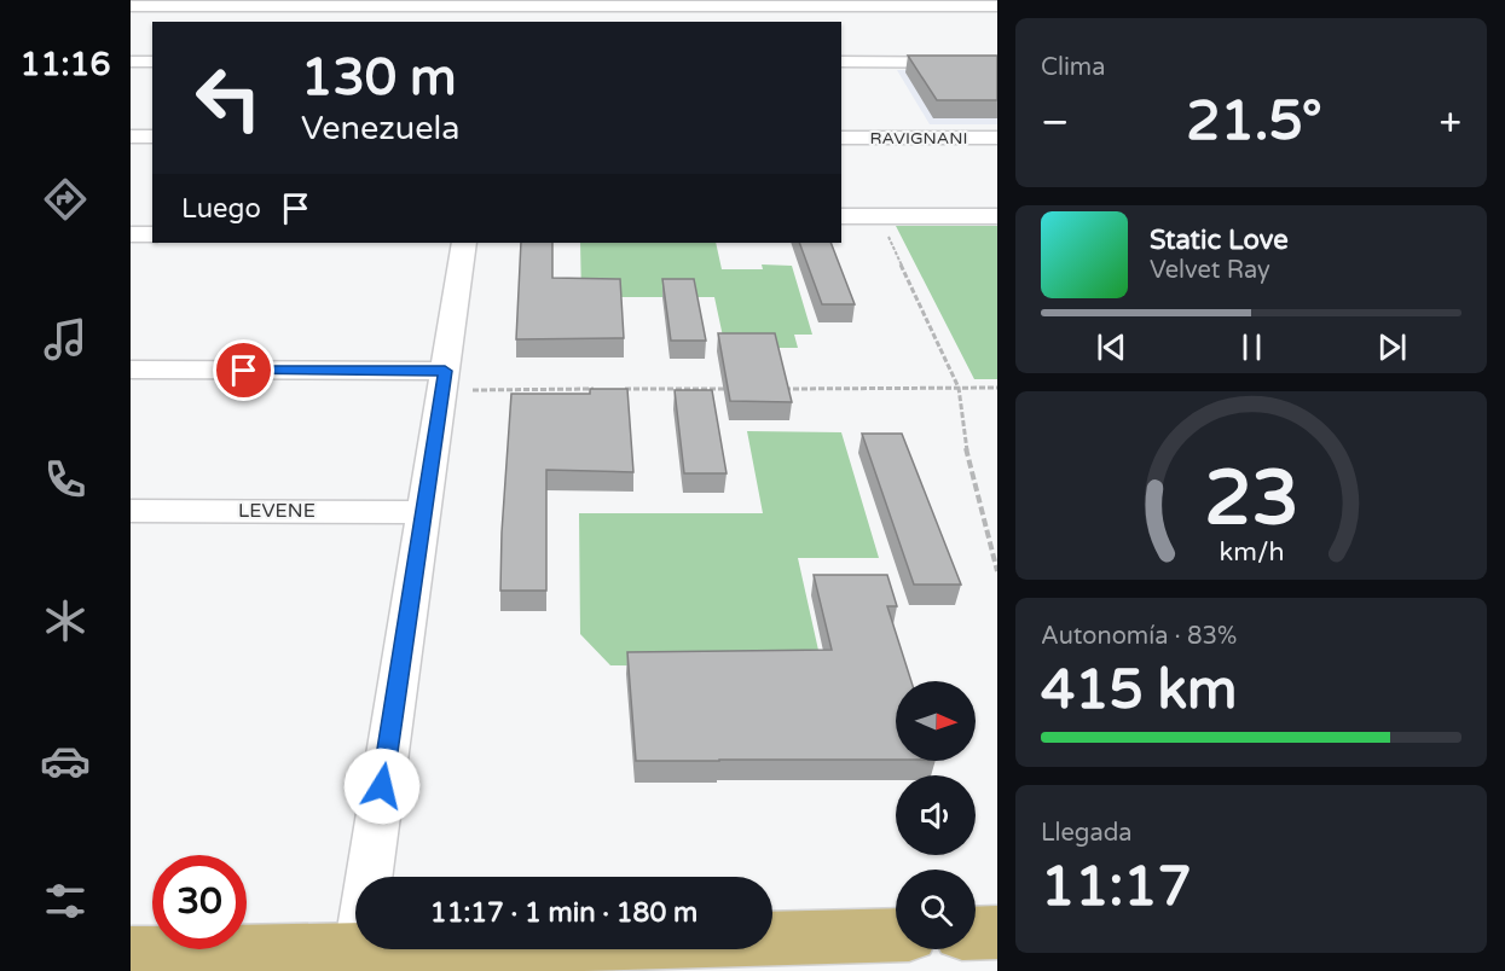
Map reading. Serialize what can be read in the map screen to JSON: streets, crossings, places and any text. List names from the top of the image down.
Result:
{
  "streets": {
    "street": ["RAVIGNANI", "LEVENE"]
  },
  "north": "right",
  "page": {
    "tabs": "11:16",
    "tile": [
      "Clima",
      ["Autonomía · 83%", "415 km"],
      ["Llegada", "11:17"]
    ],
    "turn": ["130 m", "Venezuela"],
    "heat": ["−", "21.5°", "+"],
    "then": "Luego",
    "song": ["Static Love", "Velvet Ray"],
    "limit": "30",
    "trip": "11:17 · 1 min · 180 m",
    "gauge": ["23", "km/h"]
  }
}
